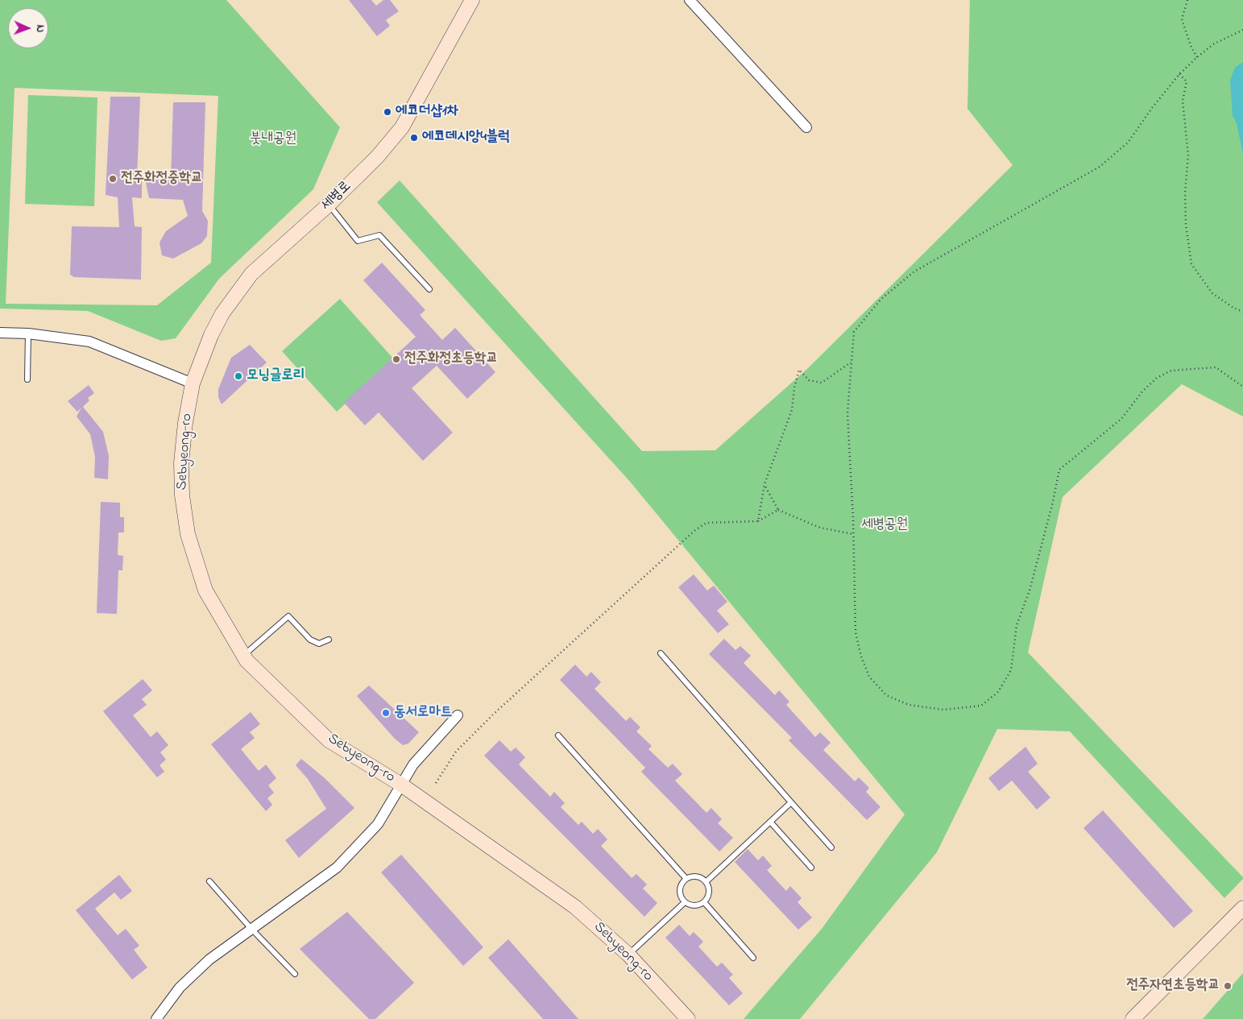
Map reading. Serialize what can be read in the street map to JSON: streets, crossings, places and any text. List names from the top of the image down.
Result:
{
  "streets": {
    "street": ["세병로", "Sebyeong-ro"]
  },
  "crossings": [
    ["세병로", "Sebyeong-ro"]
  ],
  "parks": ["붓내공원", "세병공원"],
  "places": [
    "에코더샵1차",
    "에코데시앙4블럭",
    "전주화정중학교",
    "전주화정초등학교",
    "모닝글로리",
    "동서로마트",
    "전주자연초등학교"
  ],
  "north": "right"
}
